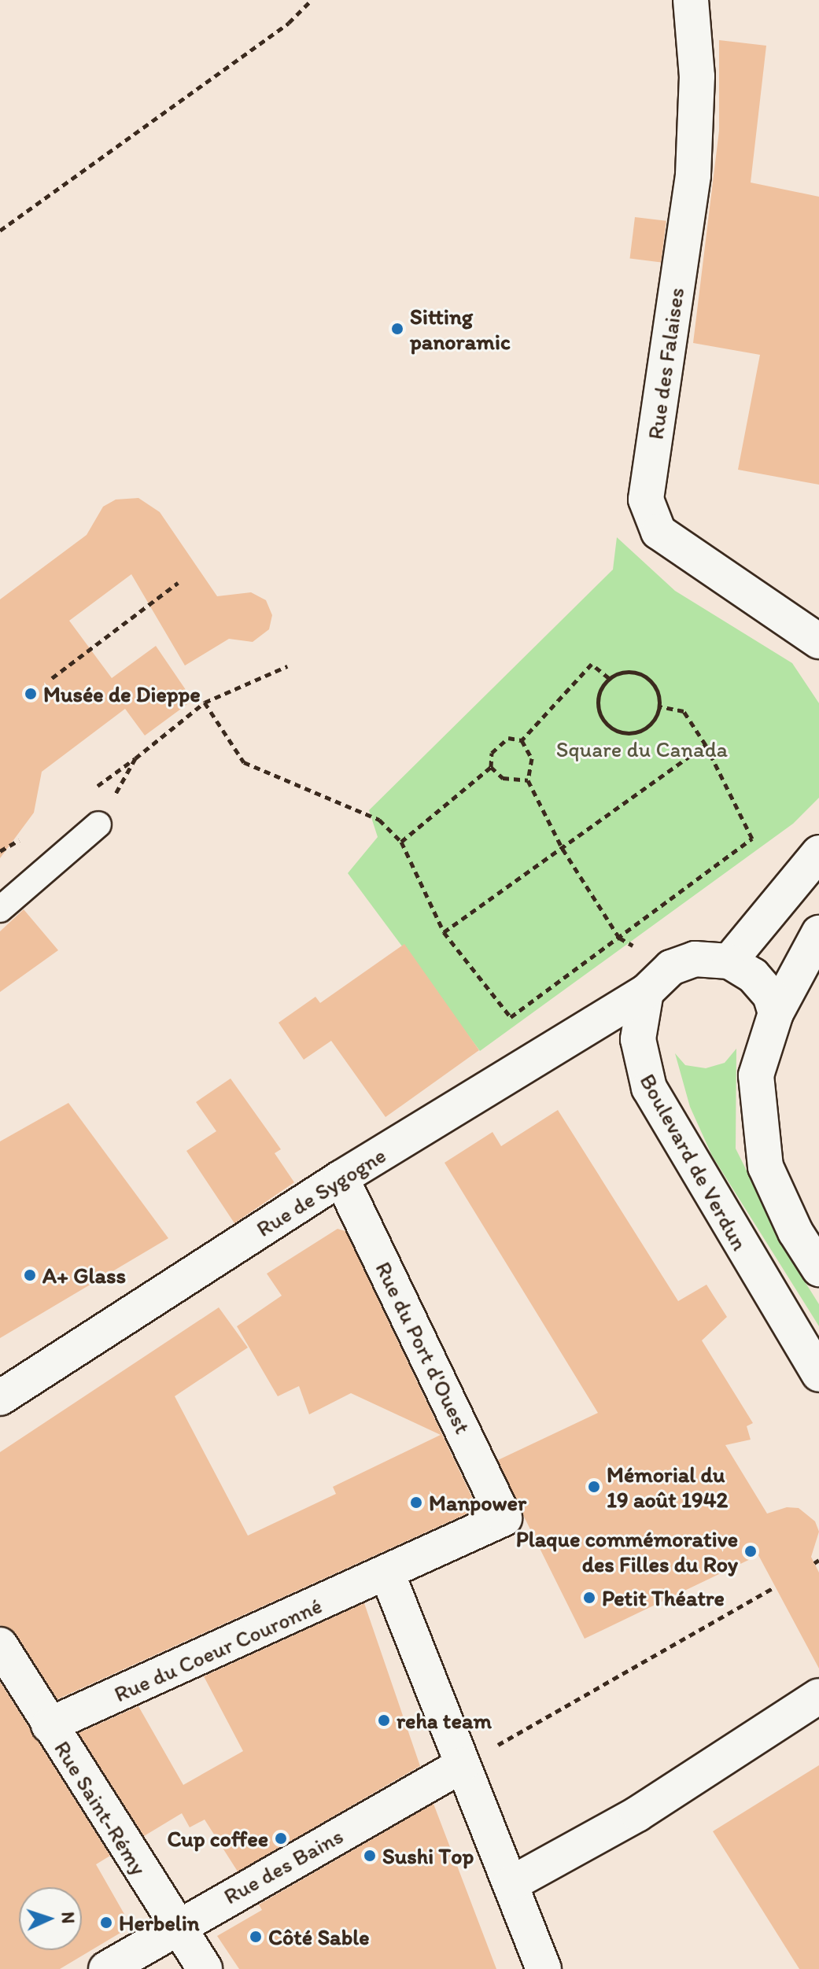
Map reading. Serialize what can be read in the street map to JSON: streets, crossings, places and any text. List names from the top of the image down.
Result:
{
  "streets": {
    "street": [
      "Rue des Falaises",
      "Boulevard de Verdun",
      "Rue de Sygogne",
      "Rue du Port d'Ouest",
      "Rue du Coeur Couronné",
      "Rue Saint-Rémy",
      "Rue des Bains"
    ]
  },
  "crossings": [
    ["Boulevard de Verdun", "Rue de Sygogne"],
    ["Rue de Sygogne", "Rue du Port d'Ouest"],
    ["Rue du Port d'Ouest", "Rue du Coeur Couronné"],
    ["Rue du Coeur Couronné", "Rue Saint-Rémy"],
    ["Rue Saint-Rémy", "Rue des Bains"]
  ],
  "parks": ["Square du Canada"],
  "places": [
    "Sitting panoramic",
    "Musée de Dieppe",
    "A+ Glass",
    "Mémorial du 19 août 1942",
    "Manpower",
    "Plaque commémorative des Filles du Roy",
    "Petit Théatre",
    "reha team",
    "Cup coffee",
    "Sushi Top",
    "Herbelin",
    "Côté Sable"
  ],
  "north": "right"
}
